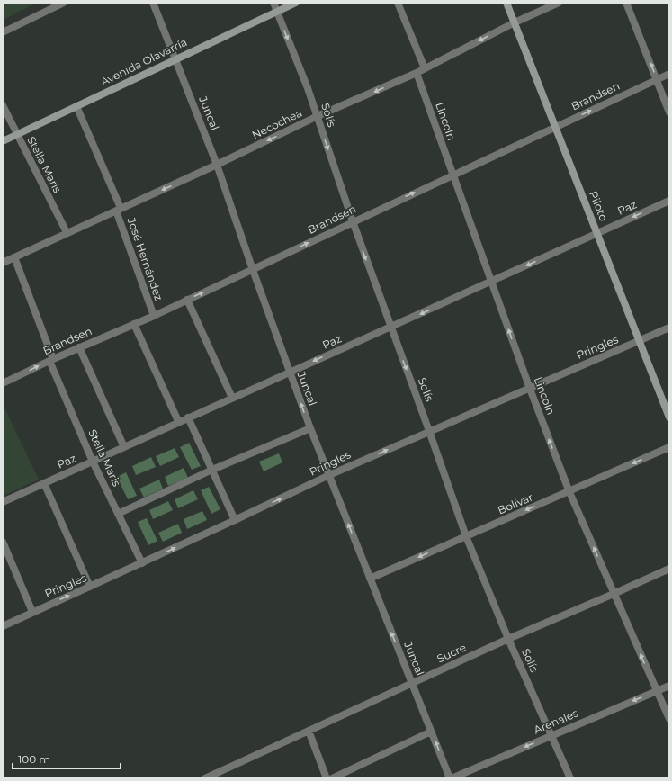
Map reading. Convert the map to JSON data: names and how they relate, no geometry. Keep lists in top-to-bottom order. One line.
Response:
{"streets":{"main road":["Avenida Olavarría","Piloto"],"street":["Brandsen","Juncal","Solís","Lincoln","Necochea","Stella Maris","Paz","José Hernández","Pringles","Bolívar","Sucre","Arenales"]},"crossings":[["Avenida Olavarría","Juncal"],["Avenida Olavarría","Solís"],["Avenida Olavarría","Stella Maris"],["Avenida Olavarría","José Hernández"],["Brandsen","Juncal"],["Brandsen","Solís"],["Brandsen","Lincoln"],["Brandsen","Stella Maris"],["Brandsen","Piloto"],["Brandsen","José Hernández"],["Juncal","Necochea"],["Juncal","Paz"],["Juncal","Pringles"],["Juncal","Bolívar"],["Juncal","Sucre"],["Juncal","Arenales"],["Solís","Necochea"],["Solís","Paz"],["Solís","Pringles"],["Solís","Bolívar"],["Solís","Sucre"],["Solís","Arenales"],["Lincoln","Necochea"],["Lincoln","Paz"],["Lincoln","Pringles"],["Lincoln","Bolívar"],["Lincoln","Sucre"],["Lincoln","Arenales"],["Necochea","Stella Maris"],["Necochea","Piloto"],["Necochea","José Hernández"],["Stella Maris","Paz"],["Stella Maris","Pringles"],["Piloto","Paz"],["Piloto","Pringles"]],"one_way":["Brandsen","Juncal","Solís","Lincoln","Necochea","Paz","Bolívar","Arenales"],"scale_bar":"100 m"}
